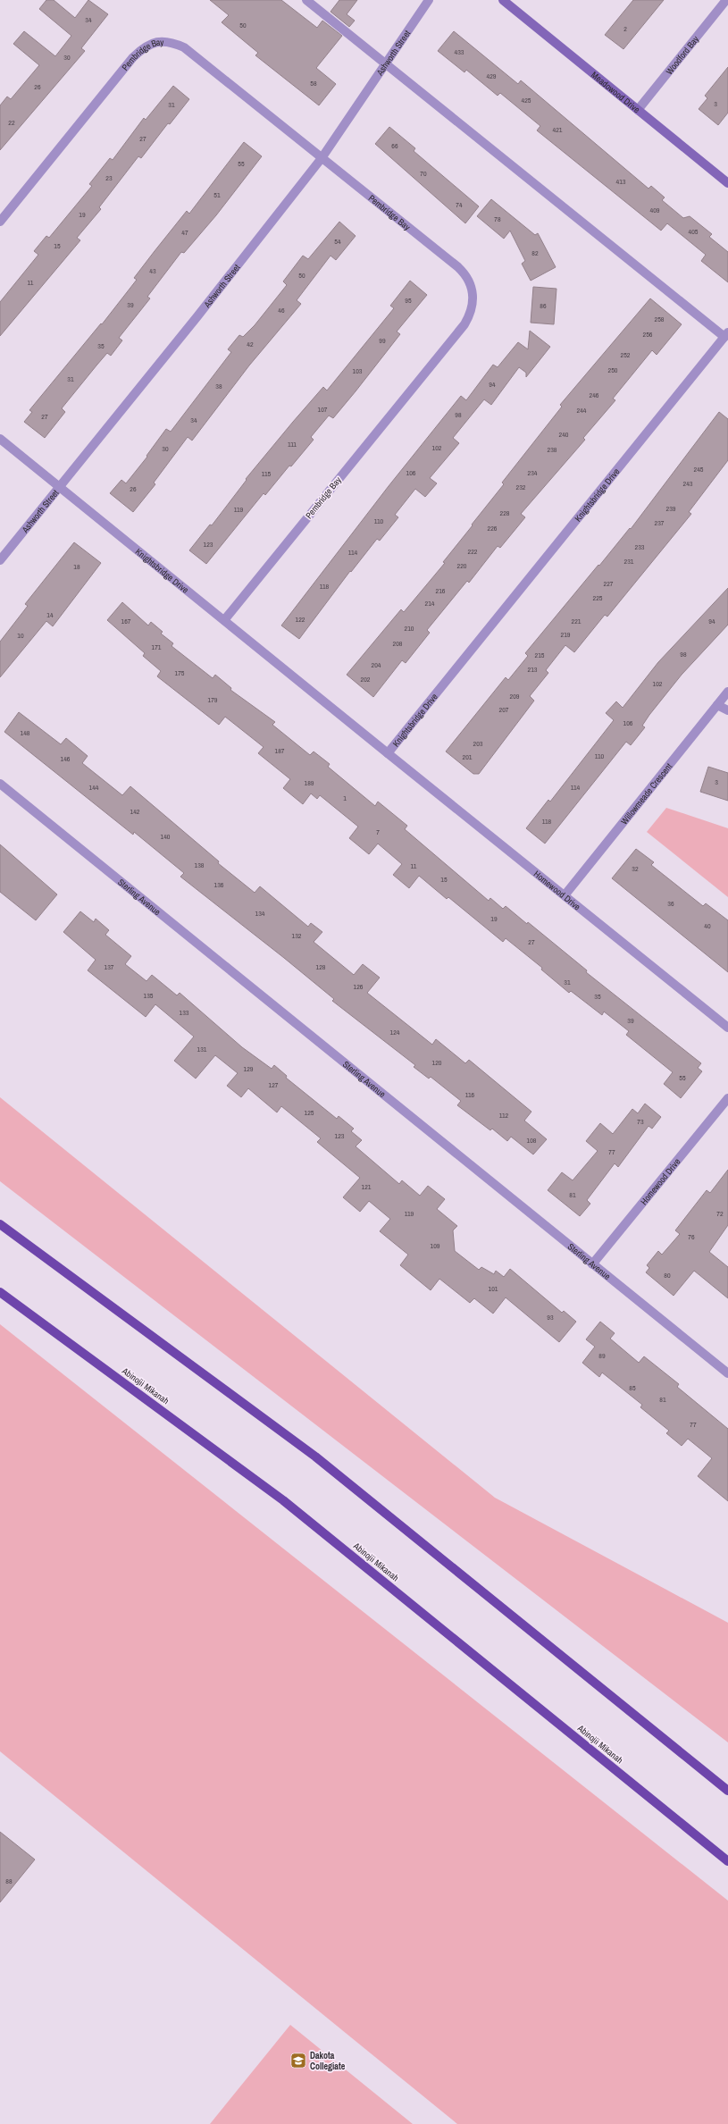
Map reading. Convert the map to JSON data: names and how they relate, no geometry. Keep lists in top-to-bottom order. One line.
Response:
{"streets":{"main road":["Abinojii Mikanah"],"street":["Ashworth Street","Woodford Bay","Pembridge Bay","Meadowood Drive","Knightsbridge Drive","Willowmeade Crescent","Homewood Drive","Sterling Avenue"]},"crossings":[["Ashworth Street","Pembridge Bay"],["Ashworth Street","Knightsbridge Drive"],["Woodford Bay","Meadowood Drive"],["Pembridge Bay","Knightsbridge Drive"],["Knightsbridge Drive","Homewood Drive"],["Willowmeade Crescent","Homewood Drive"],["Homewood Drive","Sterling Avenue"]],"places":{"school or university":["Dakota Collegiate"]},"house_numbers":["34","50","2","433","30","429","58","26","425","3","31","22","421","27","66","55","70","23","413","51","74","409","19","78","405","47","54","15","82","43","50","11","95","39","86","46","258","256","99","42","35","252","250","103","31","94","38","246","107","244","98","27","34","240","111","102","30","238","245","106","234","115","243","232","26","239","119","228","110","237","226","123","233","222","114","231","220","18","227","118","216","225","214","14","122","167","221","94","210","219","10","208","171","98","215","204","213","175","202","102","209","179","207","106","148","203","187","110","201","146","3","189","144","114","1","142","118","7","140","138","11","32","15","136","36","134","19","40","132","27","137","128","31","126","135","35","133","39","124","131","120","129","55","127","116","125","112","73","123","108","77","121","81","119","72","76","109","80","101","93","89","85","81","77","88"]}
